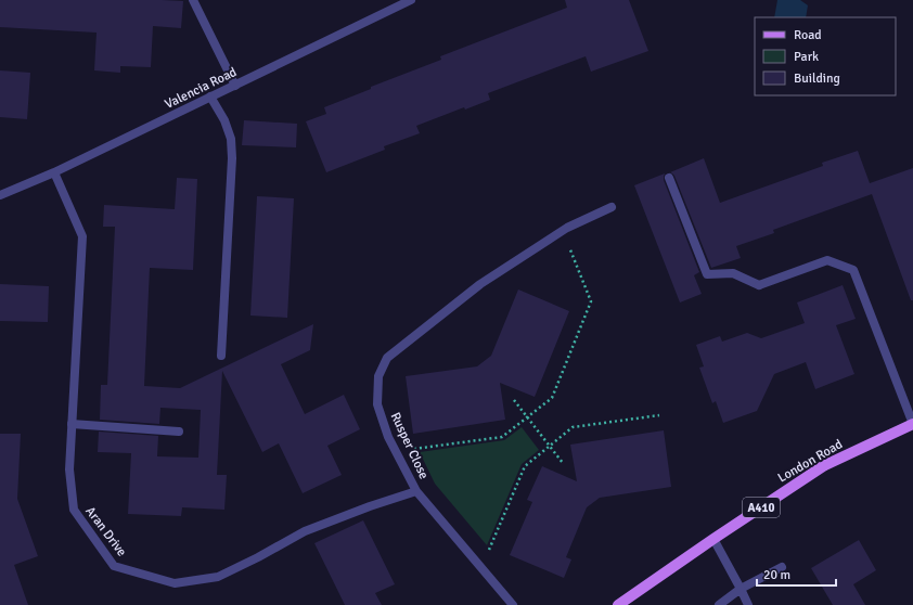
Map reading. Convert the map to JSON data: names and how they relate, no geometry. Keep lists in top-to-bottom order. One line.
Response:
{"streets":{"main road":["London Road","A410"],"street":["Valencia Road","Rusper Close","Aran Drive"]},"crossings":[["Valencia Road","Aran Drive"],["Rusper Close","Aran Drive"]],"legend":["Road","Park","Building"],"scale_bar":"20 m"}
